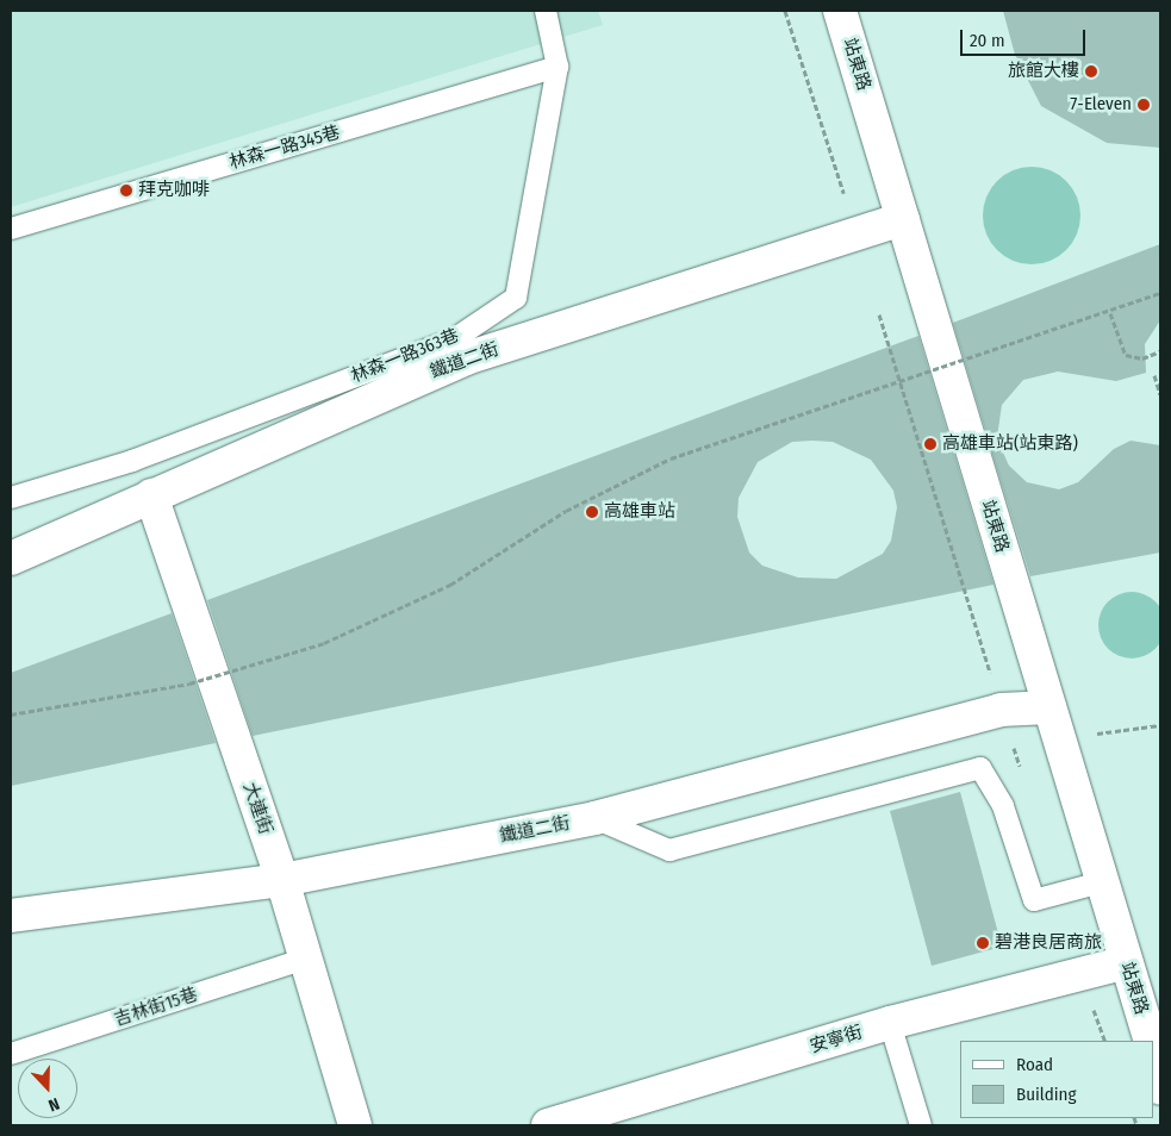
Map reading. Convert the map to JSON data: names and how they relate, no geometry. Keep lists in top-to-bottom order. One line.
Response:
{"streets":{"street":["站東路","鐵道二街","大連街","安寧街"],"lane":["林森一路345巷","林森一路363巷","吉林街15巷"]},"crossings":[["站東路","鐵道二街"],["站東路","安寧街"],["林森一路345巷","林森一路363巷"],["鐵道二街","大連街"],["大連街","吉林街15巷"]],"places":["旅館大樓","7-Eleven","拜克咖啡","高雄車站(站東路)","高雄車站","碧港良居商旅"],"legend":["Road","Building"],"scale_bar":"20 m","north":"bottom"}
